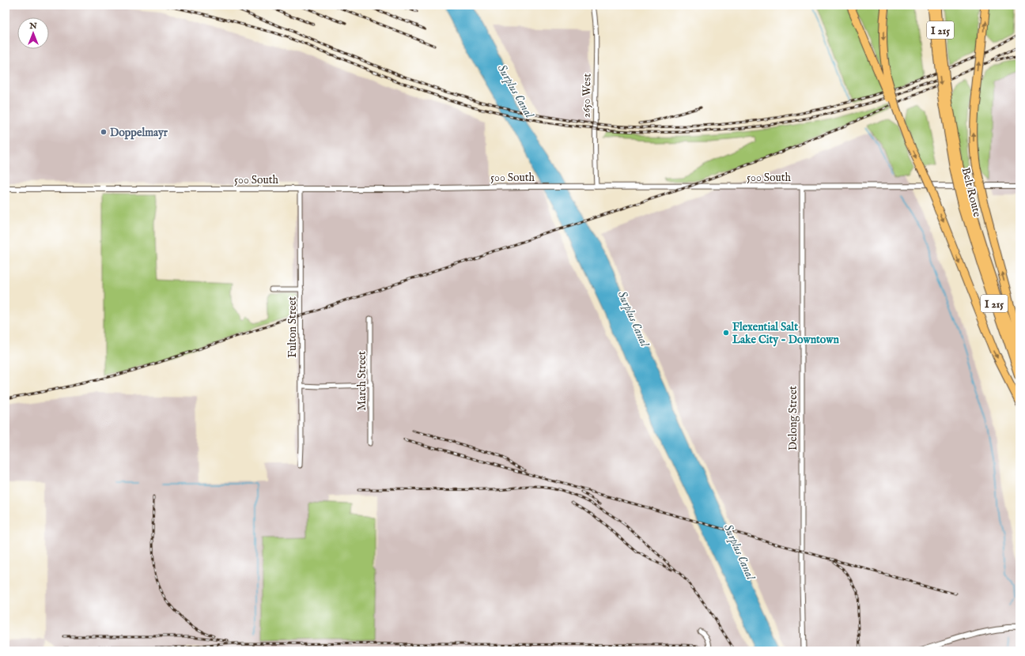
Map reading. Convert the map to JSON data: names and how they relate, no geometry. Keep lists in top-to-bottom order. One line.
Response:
{"streets":{"highway":["I 215","Belt Route"],"street":["2650 West","500 South","Fulton Street","March Street","Delong Street"]},"crossings":[["2650 West","500 South"],["500 South","Fulton Street"],["500 South","Delong Street"]],"water":["Surplus Canal"],"places":["Doppelmayr","Flexential Salt Lake City - Downtown"],"north":"top"}
